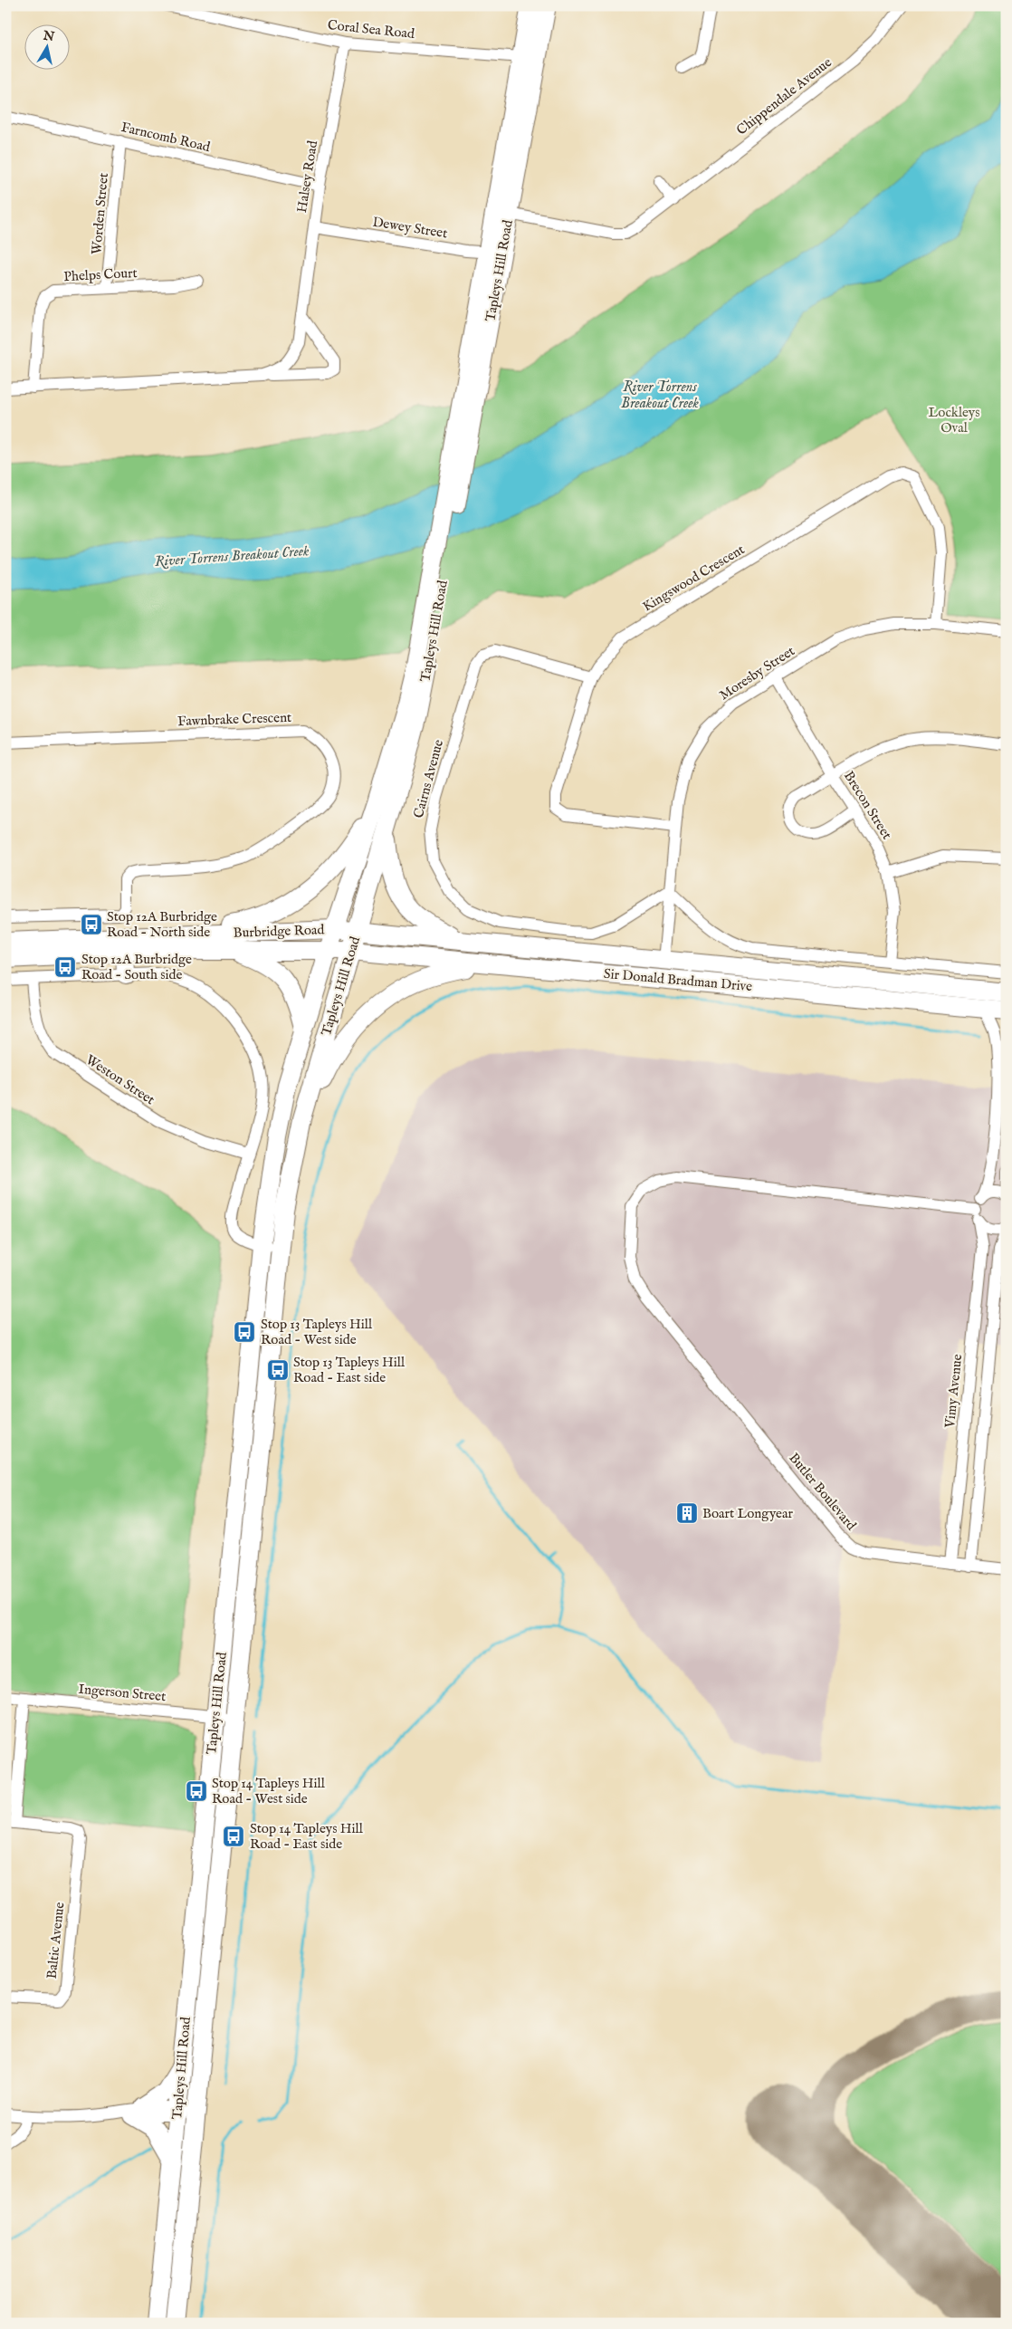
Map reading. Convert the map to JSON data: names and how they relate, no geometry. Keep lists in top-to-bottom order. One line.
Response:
{"streets":{"main road":["Tapleys Hill Road","Burbridge Road","Sir Donald Bradman Drive"],"street":["Coral Sea Road","Chippendale Avenue","Farncomb Road","Halsey Road","Worden Street","Dewey Street","Phelps Court","Kingswood Crescent","Moresby Street","Fawnbrake Crescent","Cairns Avenue","Brecon Street","Weston Street","Vimy Avenue","Butler Boulevard","Ingerson Street","Baltic Avenue"]},"crossings":[["Coral Sea Road","Halsey Road"],["Coral Sea Road","Tapleys Hill Road"],["Chippendale Avenue","Tapleys Hill Road"],["Farncomb Road","Halsey Road"],["Farncomb Road","Worden Street"],["Halsey Road","Dewey Street"],["Halsey Road","Phelps Court"],["Worden Street","Phelps Court"],["Dewey Street","Tapleys Hill Road"],["Tapleys Hill Road","Burbridge Road"],["Tapleys Hill Road","Sir Donald Bradman Drive"],["Tapleys Hill Road","Ingerson Street"],["Kingswood Crescent","Moresby Street"],["Kingswood Crescent","Cairns Avenue"],["Moresby Street","Cairns Avenue"],["Moresby Street","Brecon Street"],["Moresby Street","Sir Donald Bradman Drive"],["Burbridge Road","Sir Donald Bradman Drive"],["Vimy Avenue","Butler Boulevard"]],"water":["River Torrens Breakout Creek"],"parks":["Lockleys Oval"],"places":{"bus stop":["Stop 12A Burbridge Road - North side","Stop 12A Burbridge Road - South side","Stop 13 Tapleys Hill Road - West side","Stop 13 Tapleys Hill Road - East side","Stop 14 Tapleys Hill Road - West side","Stop 14 Tapleys Hill Road - East side"],"building":["Boart Longyear"]},"north":"top"}
